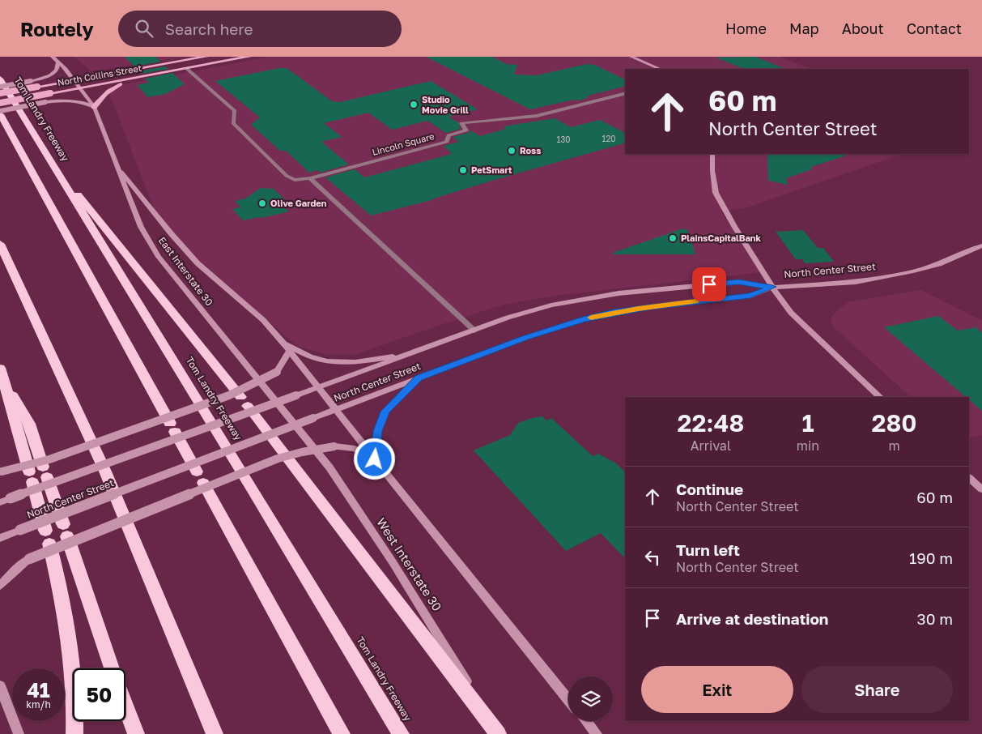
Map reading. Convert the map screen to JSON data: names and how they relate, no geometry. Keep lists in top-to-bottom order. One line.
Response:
{"streets":{"highway":["Tom Landry Freeway"],"main road":["North Collins Street","North Center Street","East Interstate 30","West Interstate 30"],"street":["Lincoln Square"]},"crossings":[["North Collins Street","Lincoln Square"],["North Collins Street","East Interstate 30"],["East Interstate 30","West Interstate 30"]],"places":["Studio Movie Grill","Ross","PetSmart","Olive Garden","PlainsCapitalBank"],"house_numbers":["120","130"],"page":{"header":"Routely","search":"Search here","nav":["Home","Map","About","Contact"],"turn":["60 m","North Center Street"],"eta":["22:48","Arrival","1","min","280","m"],"list":[{"name":"Continue","note":"North Center Street","value":"60 m"},{"name":"Turn left","note":"North Center Street","value":"190 m"},{"name":"Arrive at destination","value":"30 m"}],"buttons":["Exit","Share"],"speed":"41 km/h","limit":"50"}}
